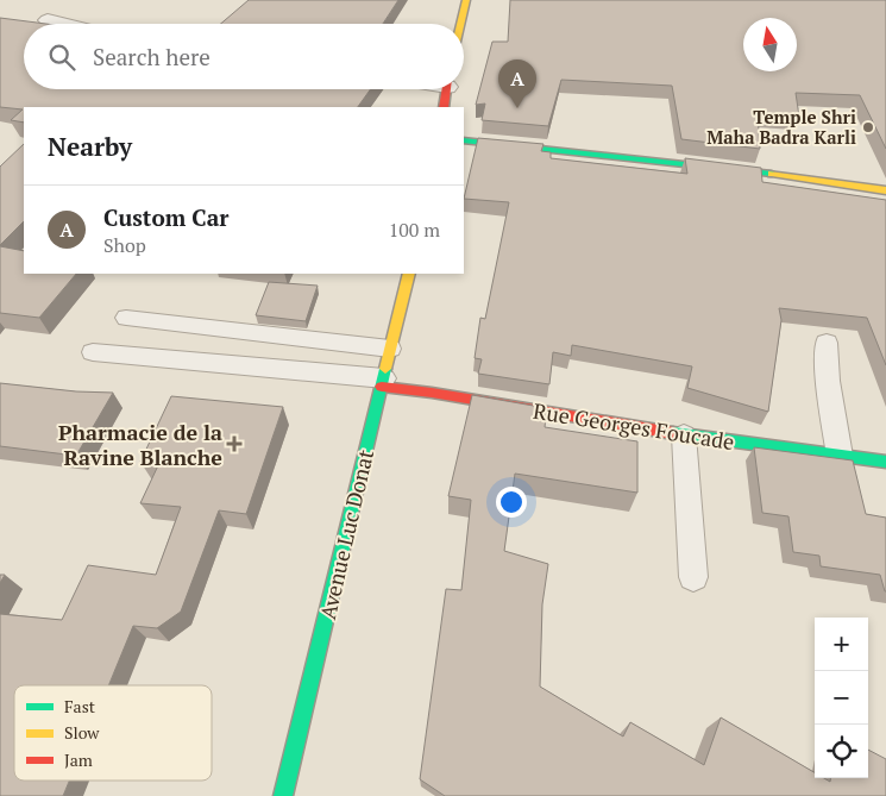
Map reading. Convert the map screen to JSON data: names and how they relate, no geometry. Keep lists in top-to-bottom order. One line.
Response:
{"streets":{"street":["Rue Georges Foucade","Avenue Luc Donat"]},"crossings":[["Rue Georges Foucade","Avenue Luc Donat"]],"places":{"other":["Temple Shri Maha Badra Karli"],"health":["Pharmacie de la Ravine Blanche"]},"legend":["Fast","Slow","Jam"],"north":"top","page":{"search":"Search here","pins":"A","heading":"Nearby","list":[{"mark":"A","name":"Custom Car","note":"Shop","value":"100 m"}],"map_buttons":["+","−"]}}
